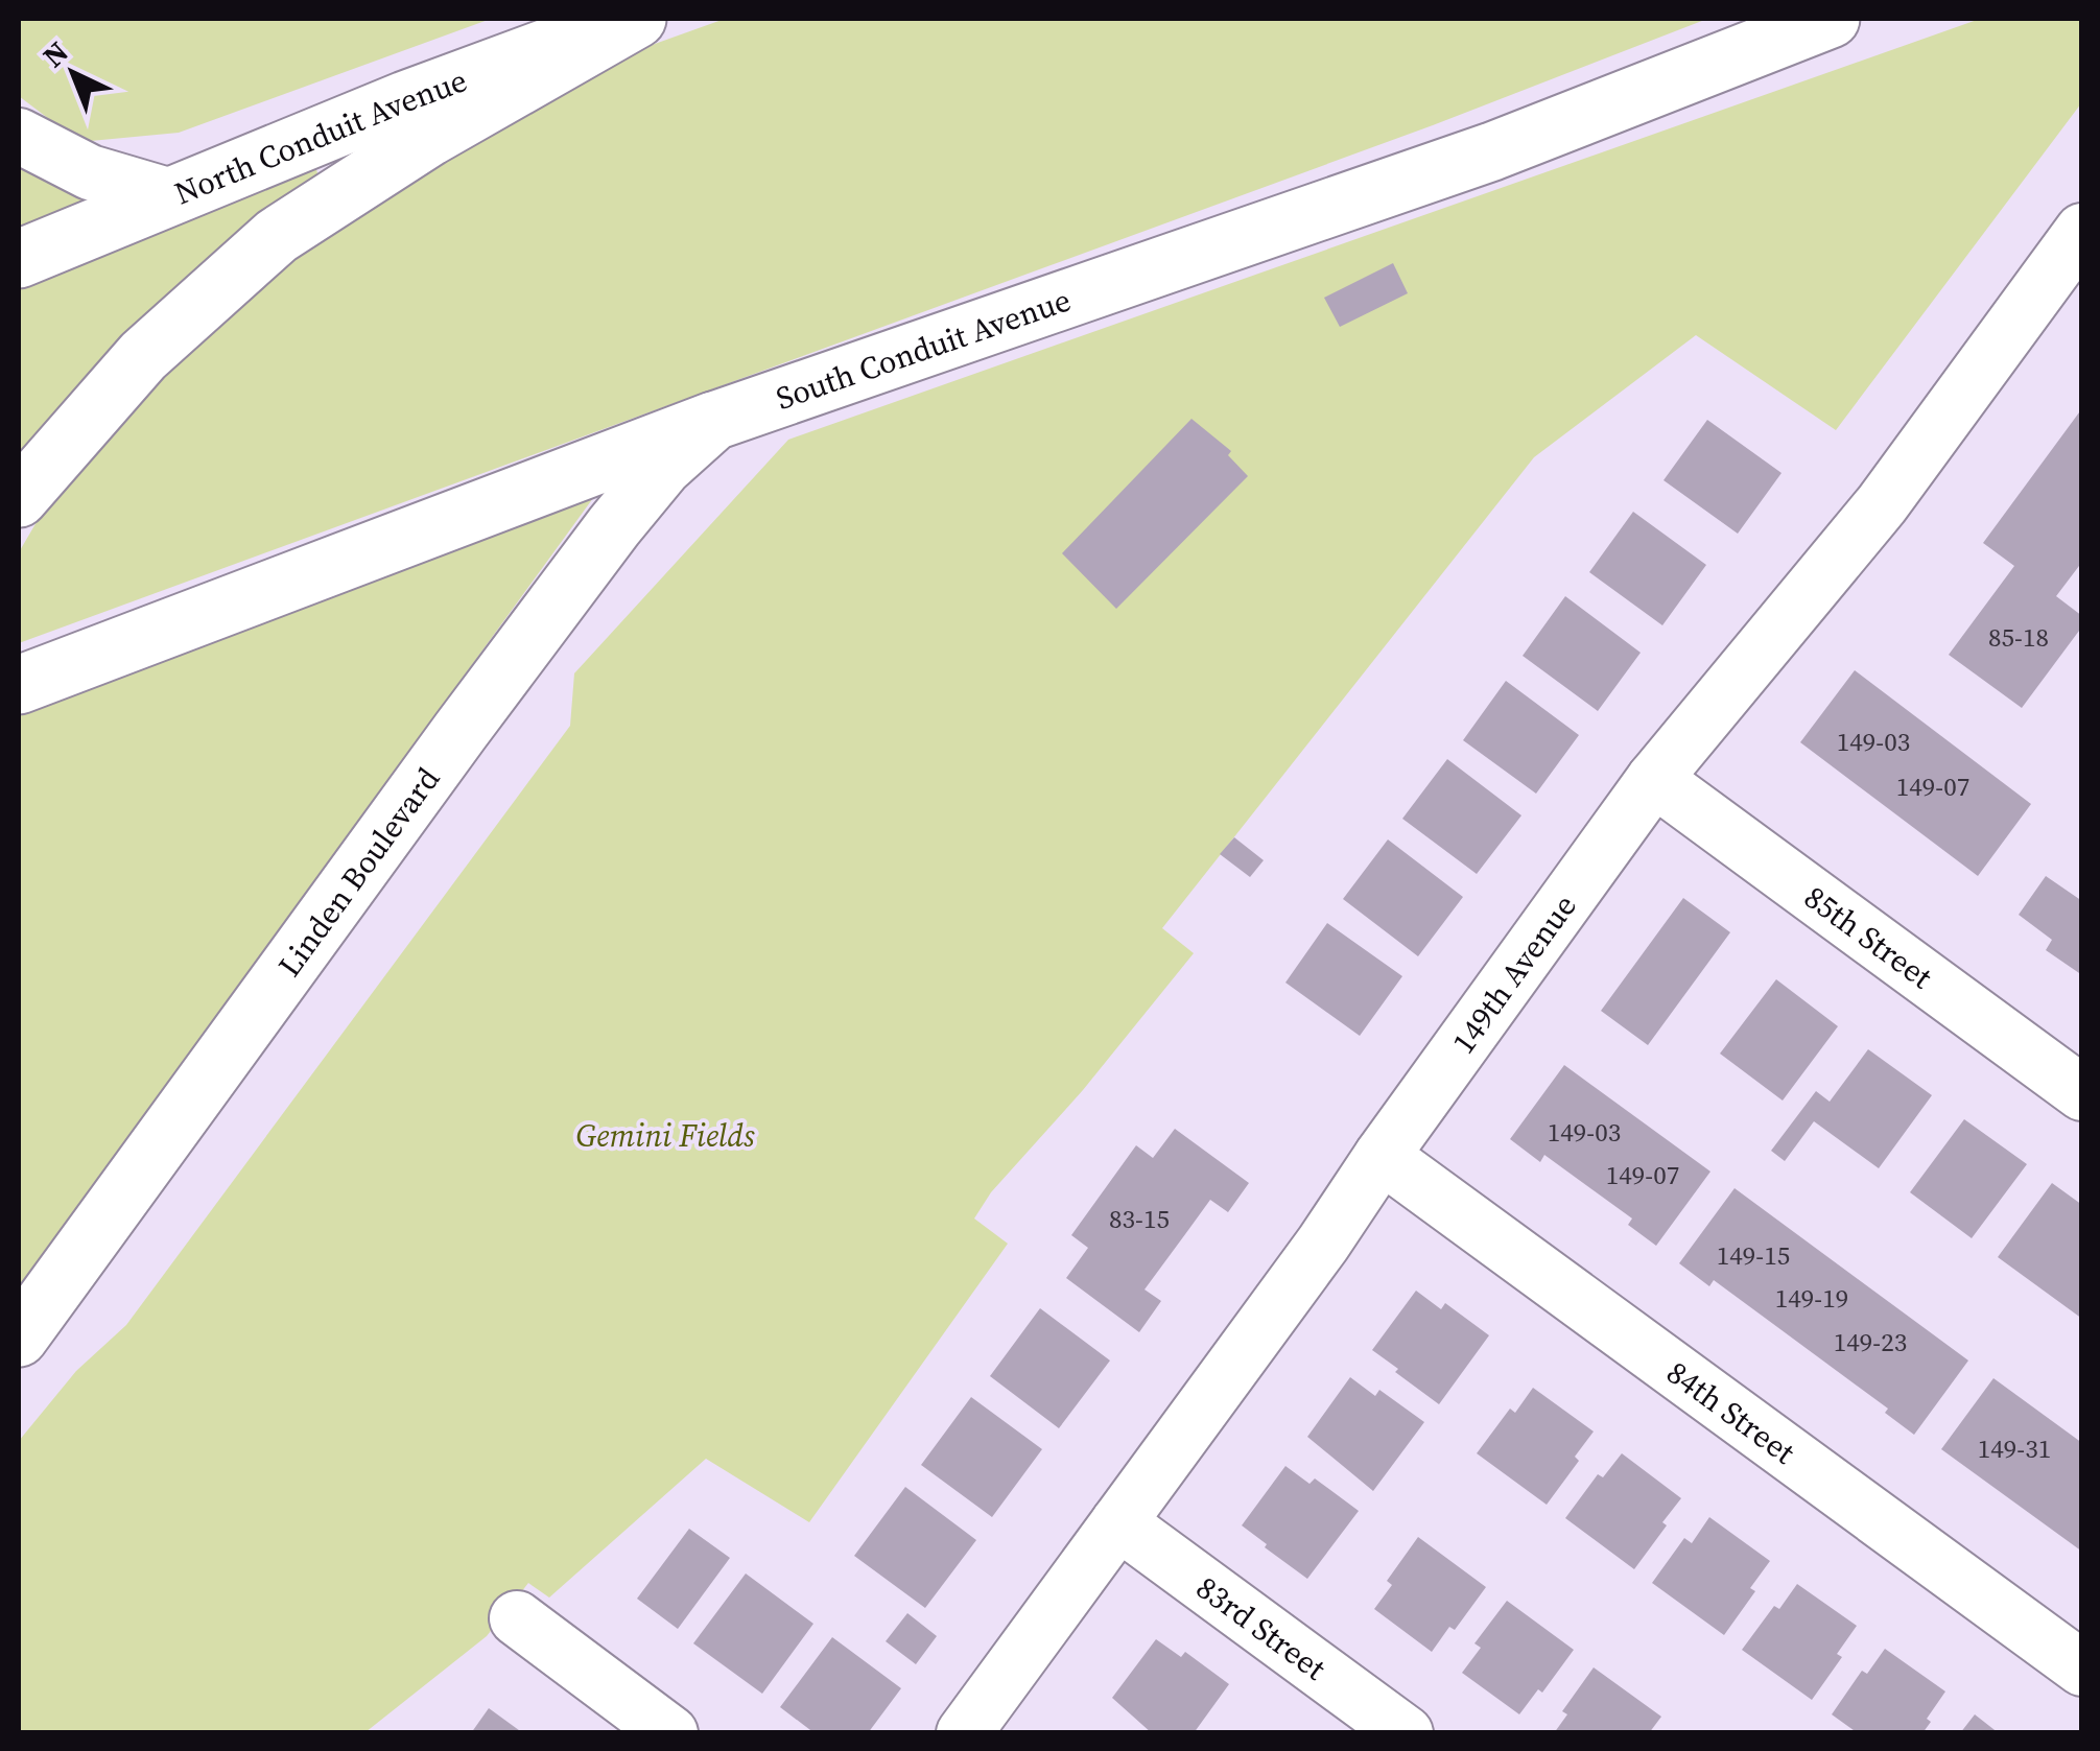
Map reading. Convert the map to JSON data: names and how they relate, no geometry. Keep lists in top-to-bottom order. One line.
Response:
{"streets":{"main road":["North Conduit Avenue","South Conduit Avenue","Linden Boulevard"],"street":["85th Street","149th Avenue","84th Street","83rd Street"]},"crossings":[["South Conduit Avenue","Linden Boulevard"],["85th Street","149th Avenue"],["149th Avenue","84th Street"],["149th Avenue","83rd Street"]],"parks":["Gemini Fields"],"house_numbers":["85-18","149-03","149-07","149-03","149-07","83-15","149-15","149-19","149-23","149-31"],"north":"top left"}
